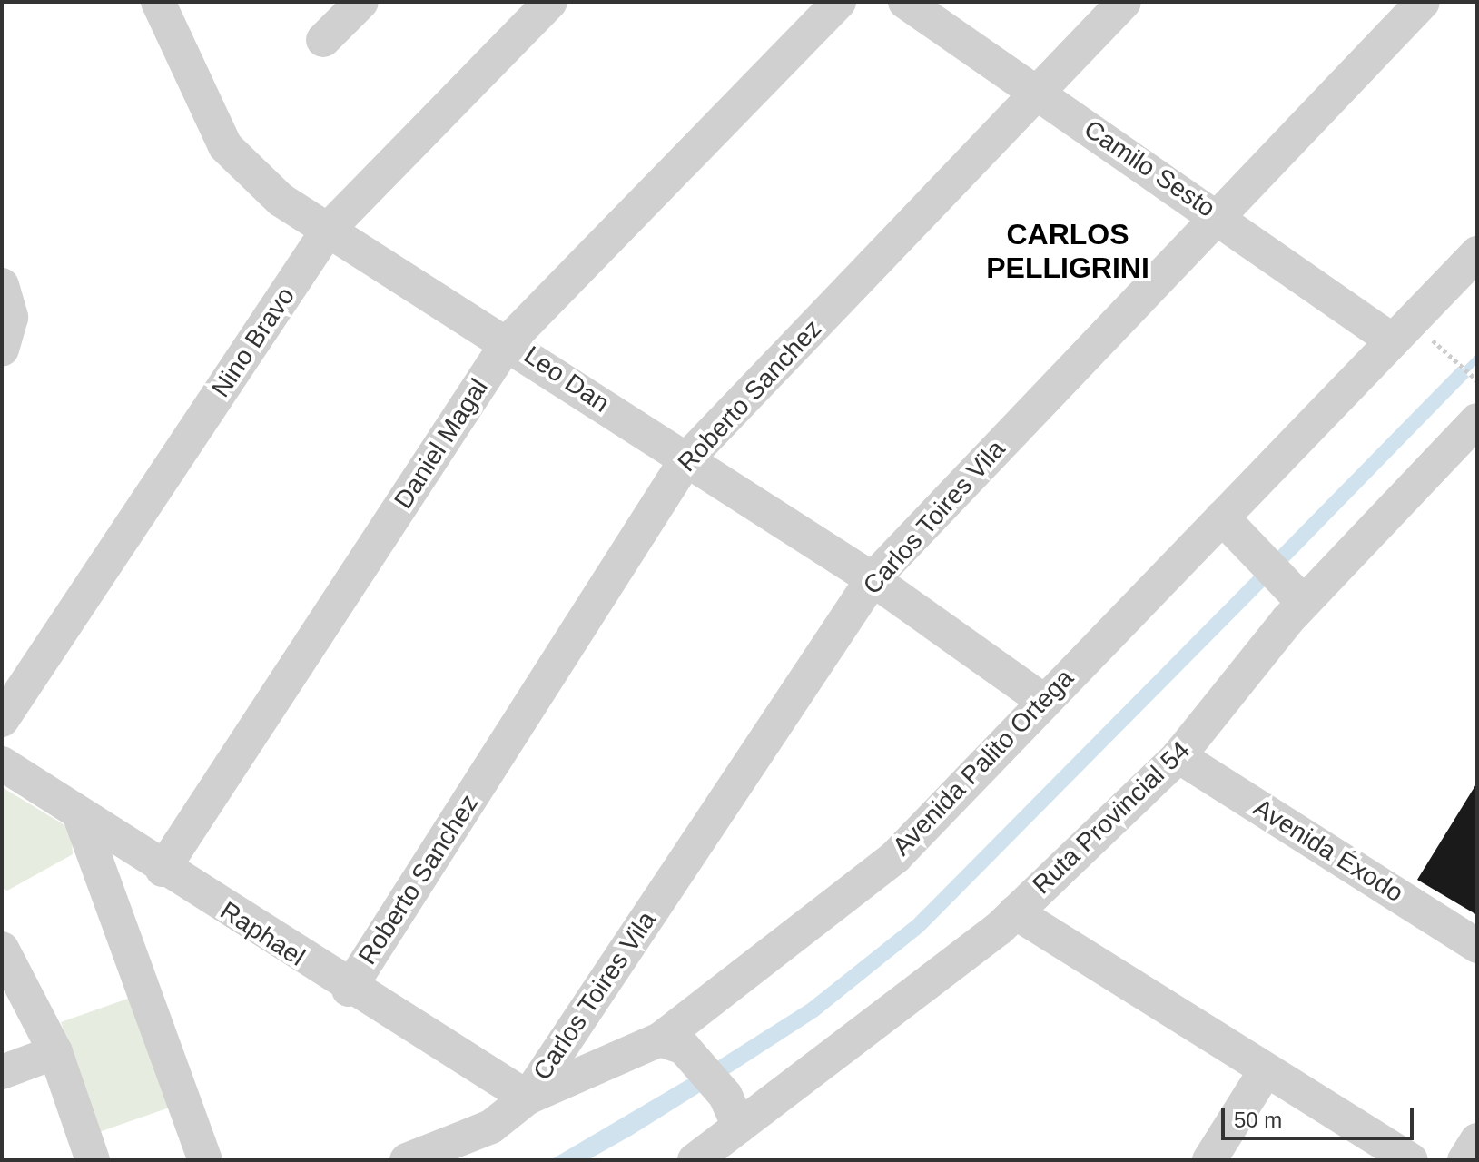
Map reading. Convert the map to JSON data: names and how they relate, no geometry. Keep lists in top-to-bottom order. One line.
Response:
{"streets":{"street":["Camilo Sesto","Nino Bravo","Leo Dan","Roberto Sanchez","Daniel Magal","Carlos Toires Vila","Avenida Palito Ortega","Ruta Provincial 54","Avenida Éxodo","Raphael"]},"crossings":[["Camilo Sesto","Roberto Sanchez"],["Camilo Sesto","Carlos Toires Vila"],["Camilo Sesto","Avenida Palito Ortega"],["Nino Bravo","Leo Dan"],["Leo Dan","Roberto Sanchez"],["Leo Dan","Daniel Magal"],["Leo Dan","Carlos Toires Vila"],["Leo Dan","Avenida Palito Ortega"],["Roberto Sanchez","Raphael"],["Daniel Magal","Raphael"],["Carlos Toires Vila","Avenida Palito Ortega"],["Carlos Toires Vila","Raphael"],["Avenida Palito Ortega","Raphael"],["Ruta Provincial 54","Avenida Éxodo"]],"districts":["CARLOS PELLIGRINI"],"scale_bar":"50 m"}
